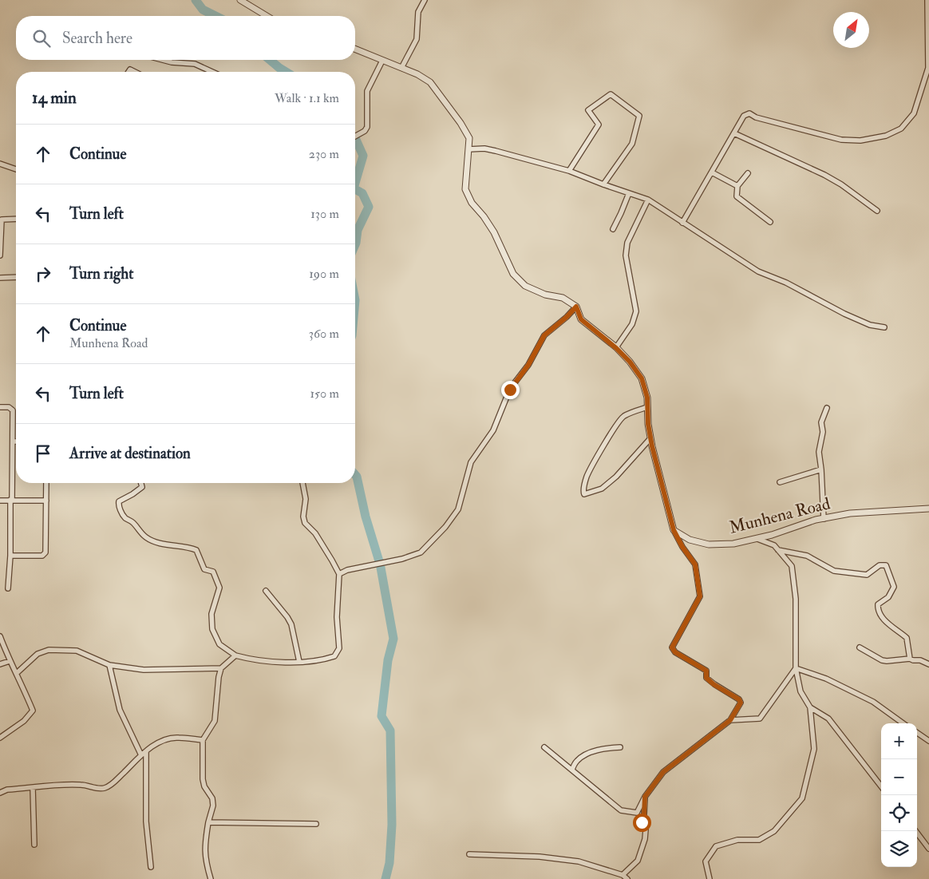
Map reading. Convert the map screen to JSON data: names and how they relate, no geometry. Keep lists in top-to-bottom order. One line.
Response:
{"streets":{"street":["Munhena Road"]},"north":"top right","page":{"search":"Search here","heading":["14 min","Walk · 1.1 km"],"list":[["Continue","230 m"],["Turn left","130 m"],["Turn right","190 m"],["Continue","Munhena Road","360 m"],["Turn left","150 m"],"Arrive at destination"],"map_buttons":["+","−"]}}
